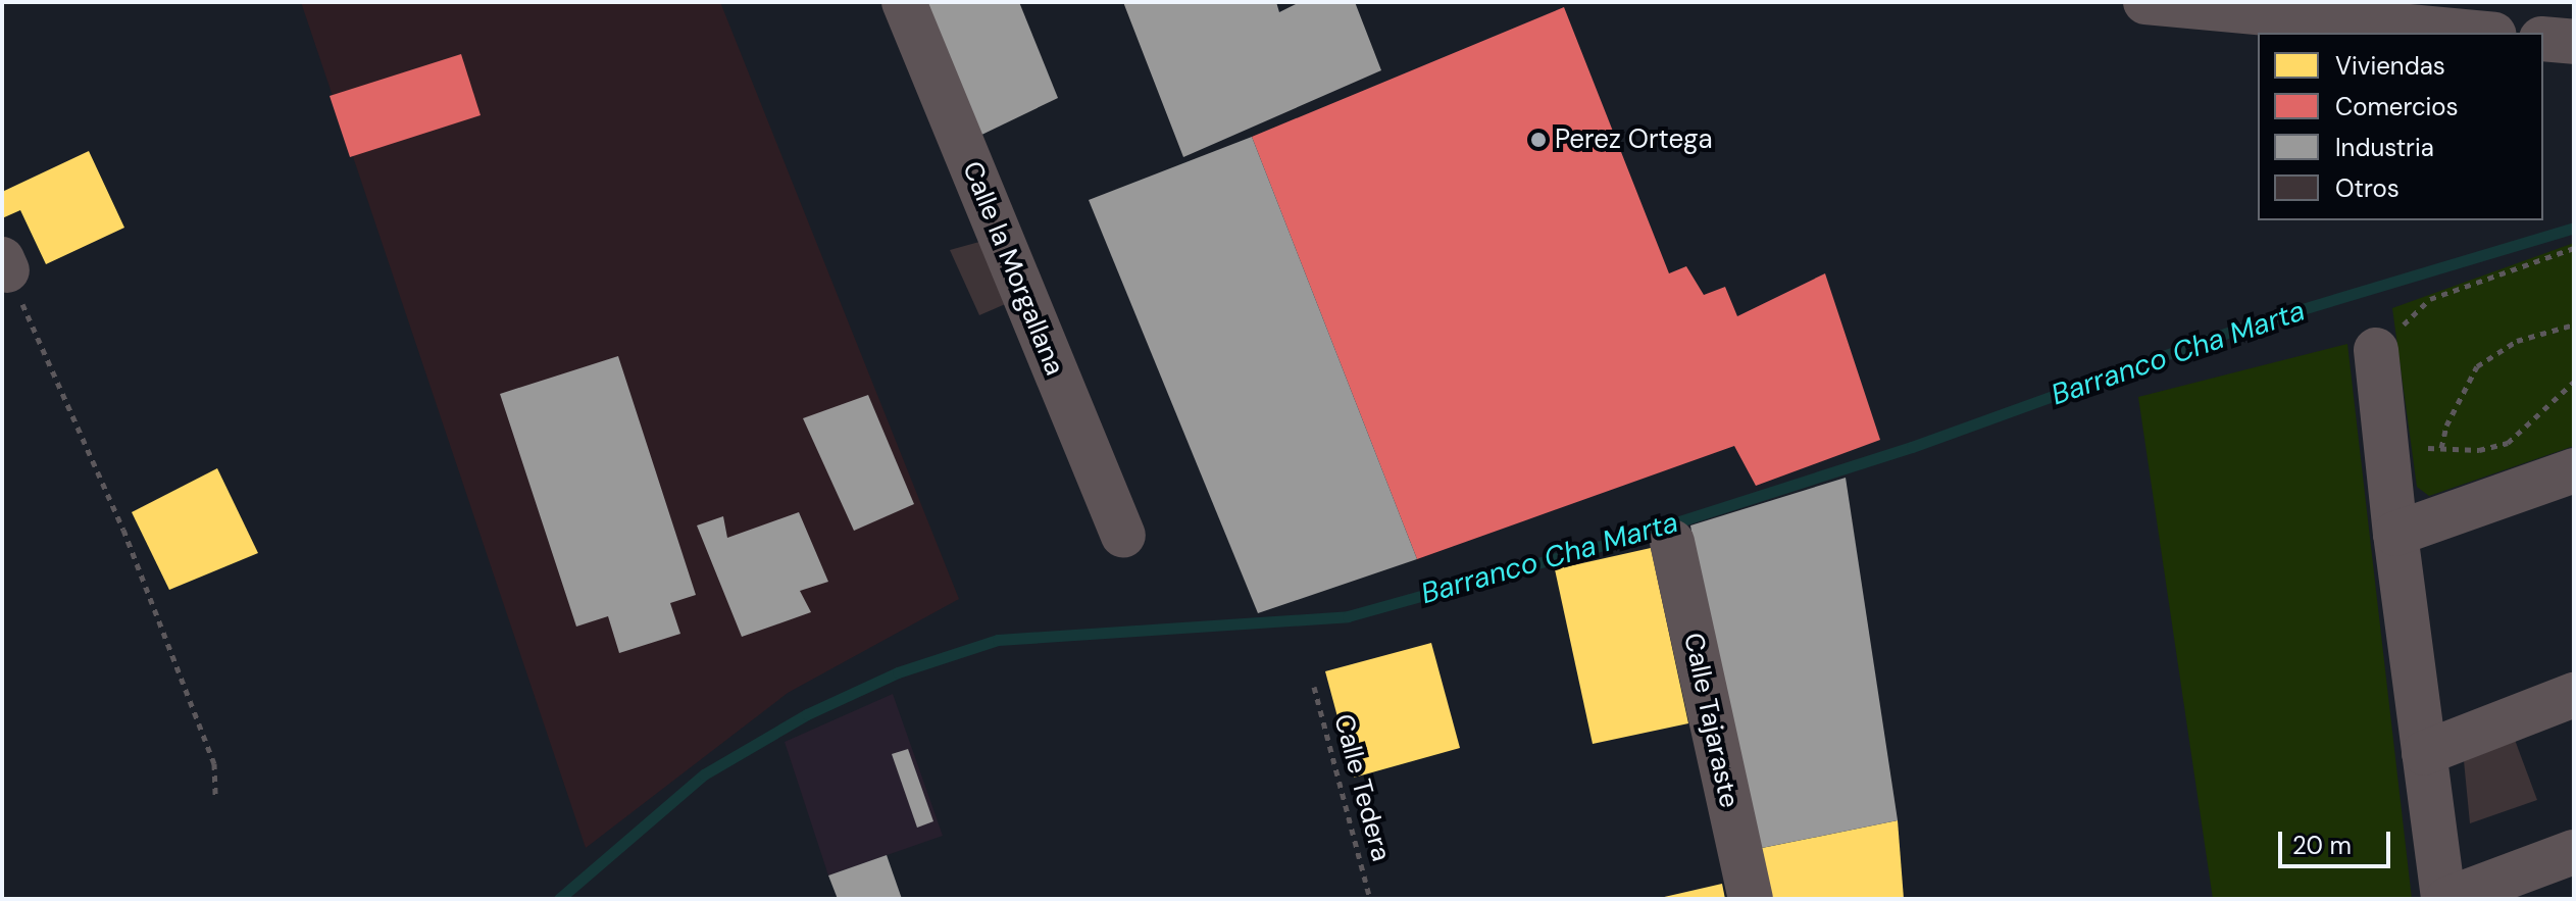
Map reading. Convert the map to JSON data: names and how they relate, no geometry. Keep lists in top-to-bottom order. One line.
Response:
{"streets":{"street":["Calle la Morgallana","Calle Tajaraste"],"path":["Calle Tedera"]},"water":["Barranco Cha Marta"],"places":["Perez Ortega"],"legend":["Viviendas","Comercios","Industria","Otros"],"scale_bar":"20 m"}
